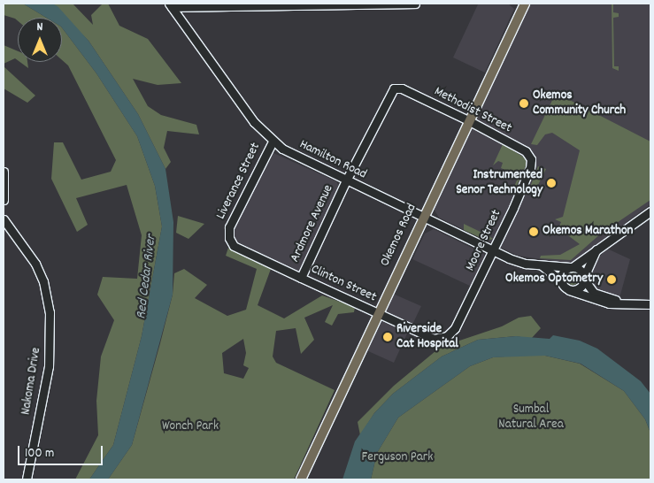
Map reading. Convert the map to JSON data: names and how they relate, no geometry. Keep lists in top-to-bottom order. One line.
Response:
{"streets":{"main road":["Okemos Road"],"street":["Methodist Street","Hamilton Road","Liverance Street","Ardmore Avenue","Moore Street","Clinton Street","Nakoma Drive"]},"crossings":[["Methodist Street","Ardmore Avenue"],["Methodist Street","Okemos Road"],["Methodist Street","Moore Street"],["Hamilton Road","Liverance Street"],["Hamilton Road","Ardmore Avenue"],["Hamilton Road","Okemos Road"],["Hamilton Road","Moore Street"],["Liverance Street","Clinton Street"],["Ardmore Avenue","Clinton Street"],["Okemos Road","Clinton Street"],["Moore Street","Clinton Street"]],"water":["Red Cedar River"],"parks":["Sumbal Natural Area","Wonch Park","Ferguson Park"],"places":["Okemos Community Church","Instrumented Senor Technology","Okemos Marathon","Okemos Optometry","Riverside Cat Hospital"],"scale_bar":"100 m","north":"top"}
